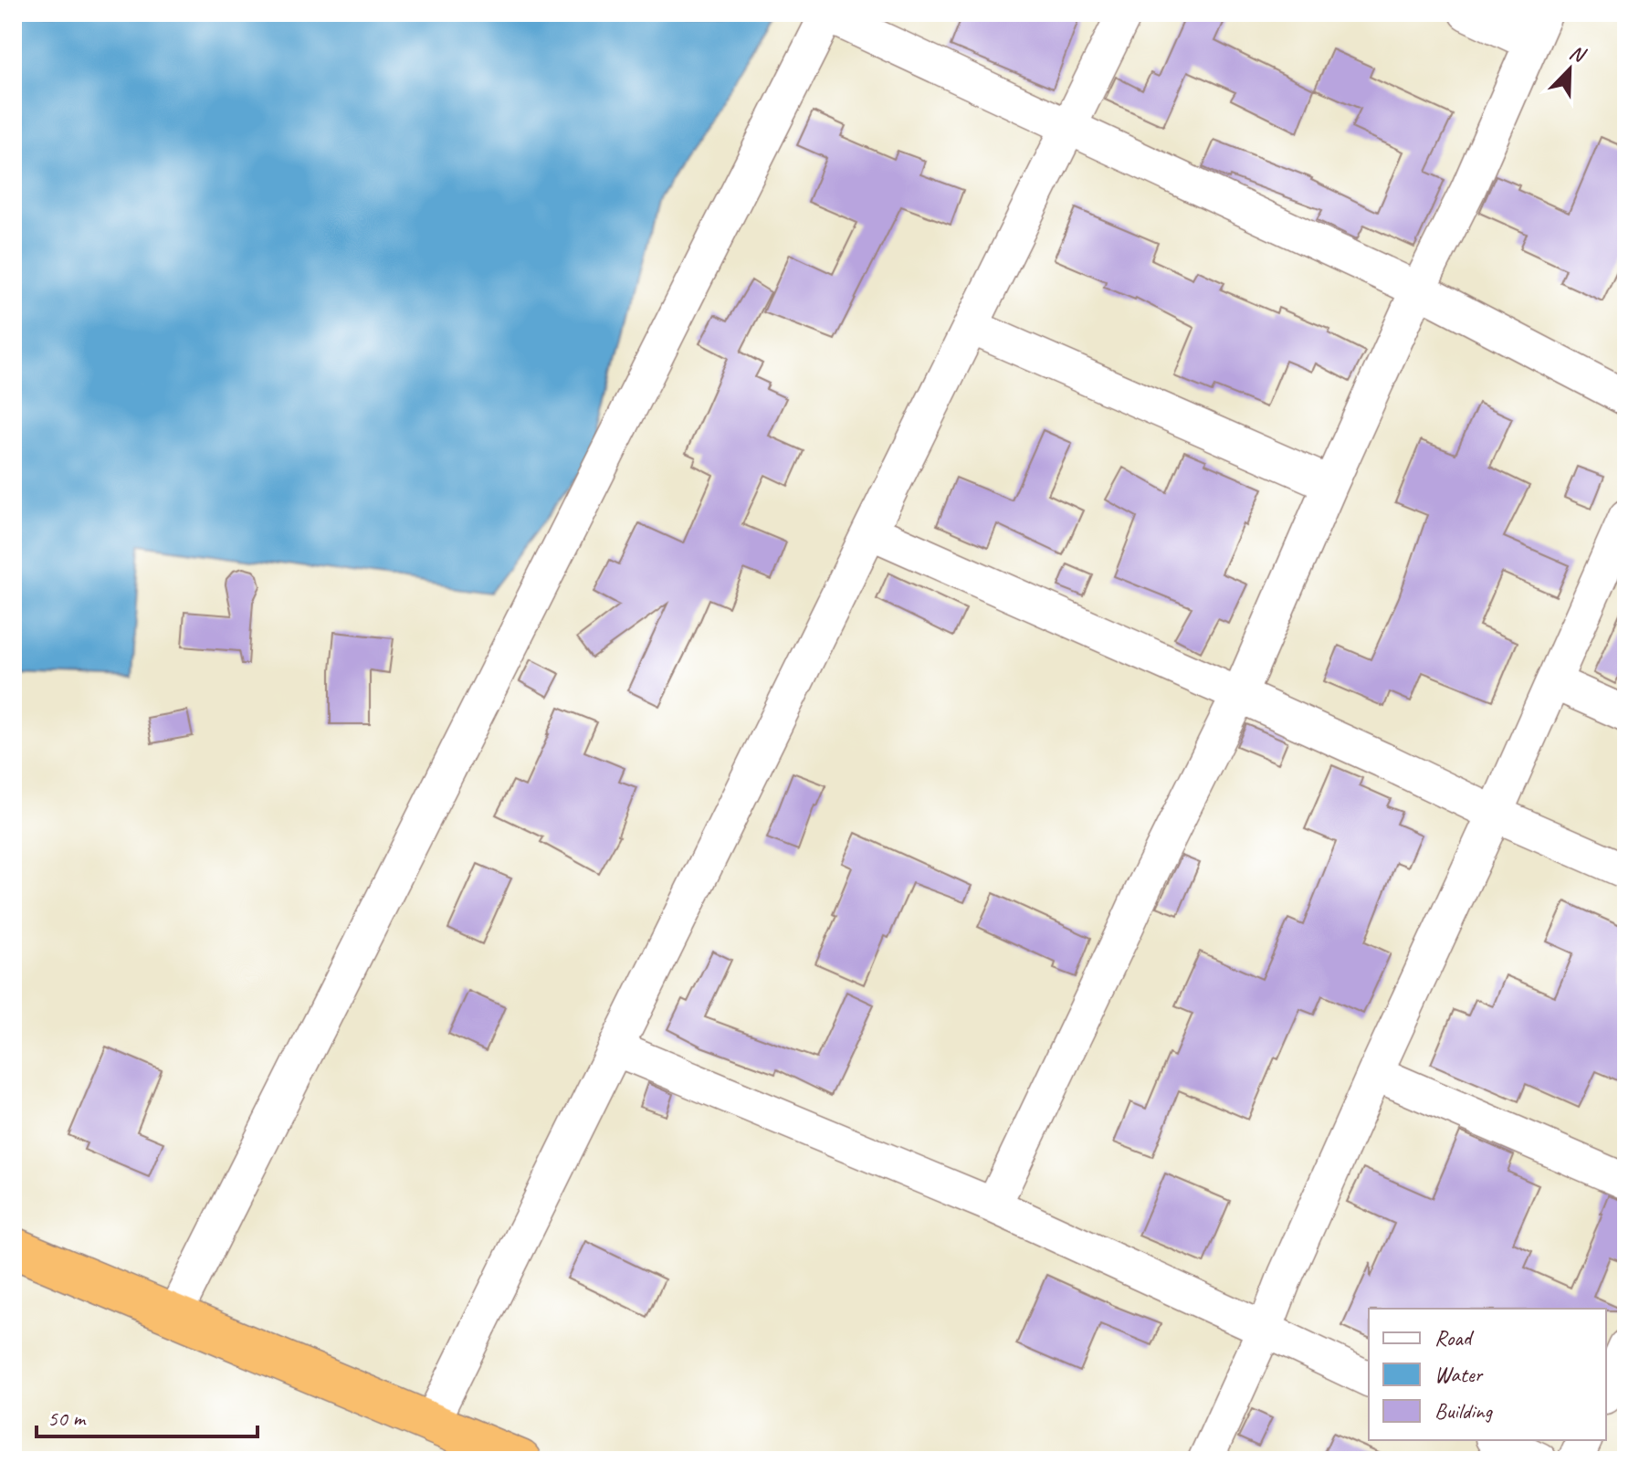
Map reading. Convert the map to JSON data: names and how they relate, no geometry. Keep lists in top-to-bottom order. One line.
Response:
{"legend":["Road","Water","Building"],"scale_bar":"50 m","north":"top right"}
